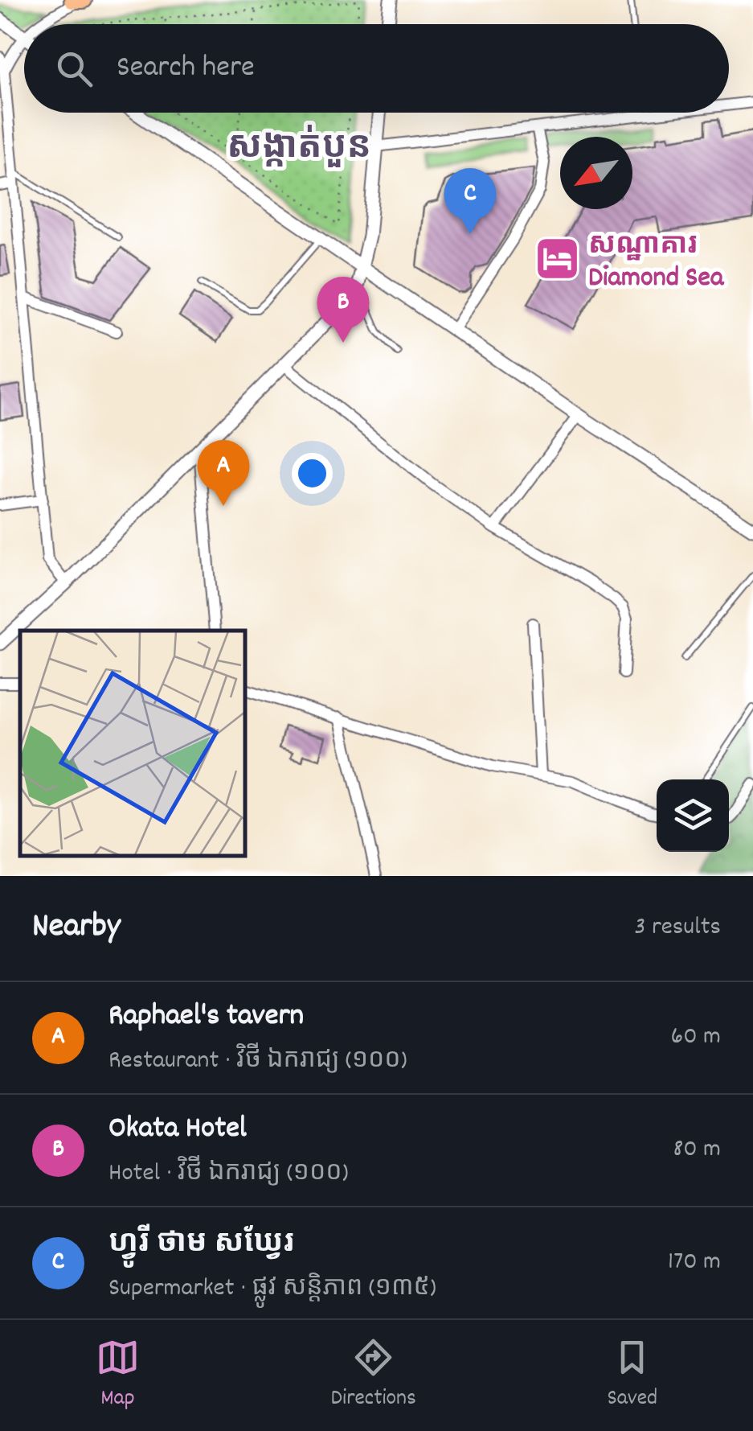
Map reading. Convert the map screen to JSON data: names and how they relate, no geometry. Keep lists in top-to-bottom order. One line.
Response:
{"districts":["សង្កាត់បួន"],"places":{"hotel":["សណ្ឋាគារ Diamond Sea"]},"north":"bottom left","page":{"search":"Search here","pins":["C","B","A"],"heading":["Nearby","3 results"],"list":[{"mark":"A","name":"Raphael's tavern","note":"Restaurant · វិថី ឯករាជ្យ (១០០)","value":"60 m"},{"mark":"B","name":"Okata Hotel","note":"Hotel · វិថី ឯករាជ្យ (១០០)","value":"80 m"},{"mark":"C","name":"ហ្វូរី ថាម សឃ្វែរ","note":"Supermarket · ផ្លូវ សន្តិភាព (១៣៥)","value":"170 m"}],"nav":["Map","Directions","Saved"]}}
